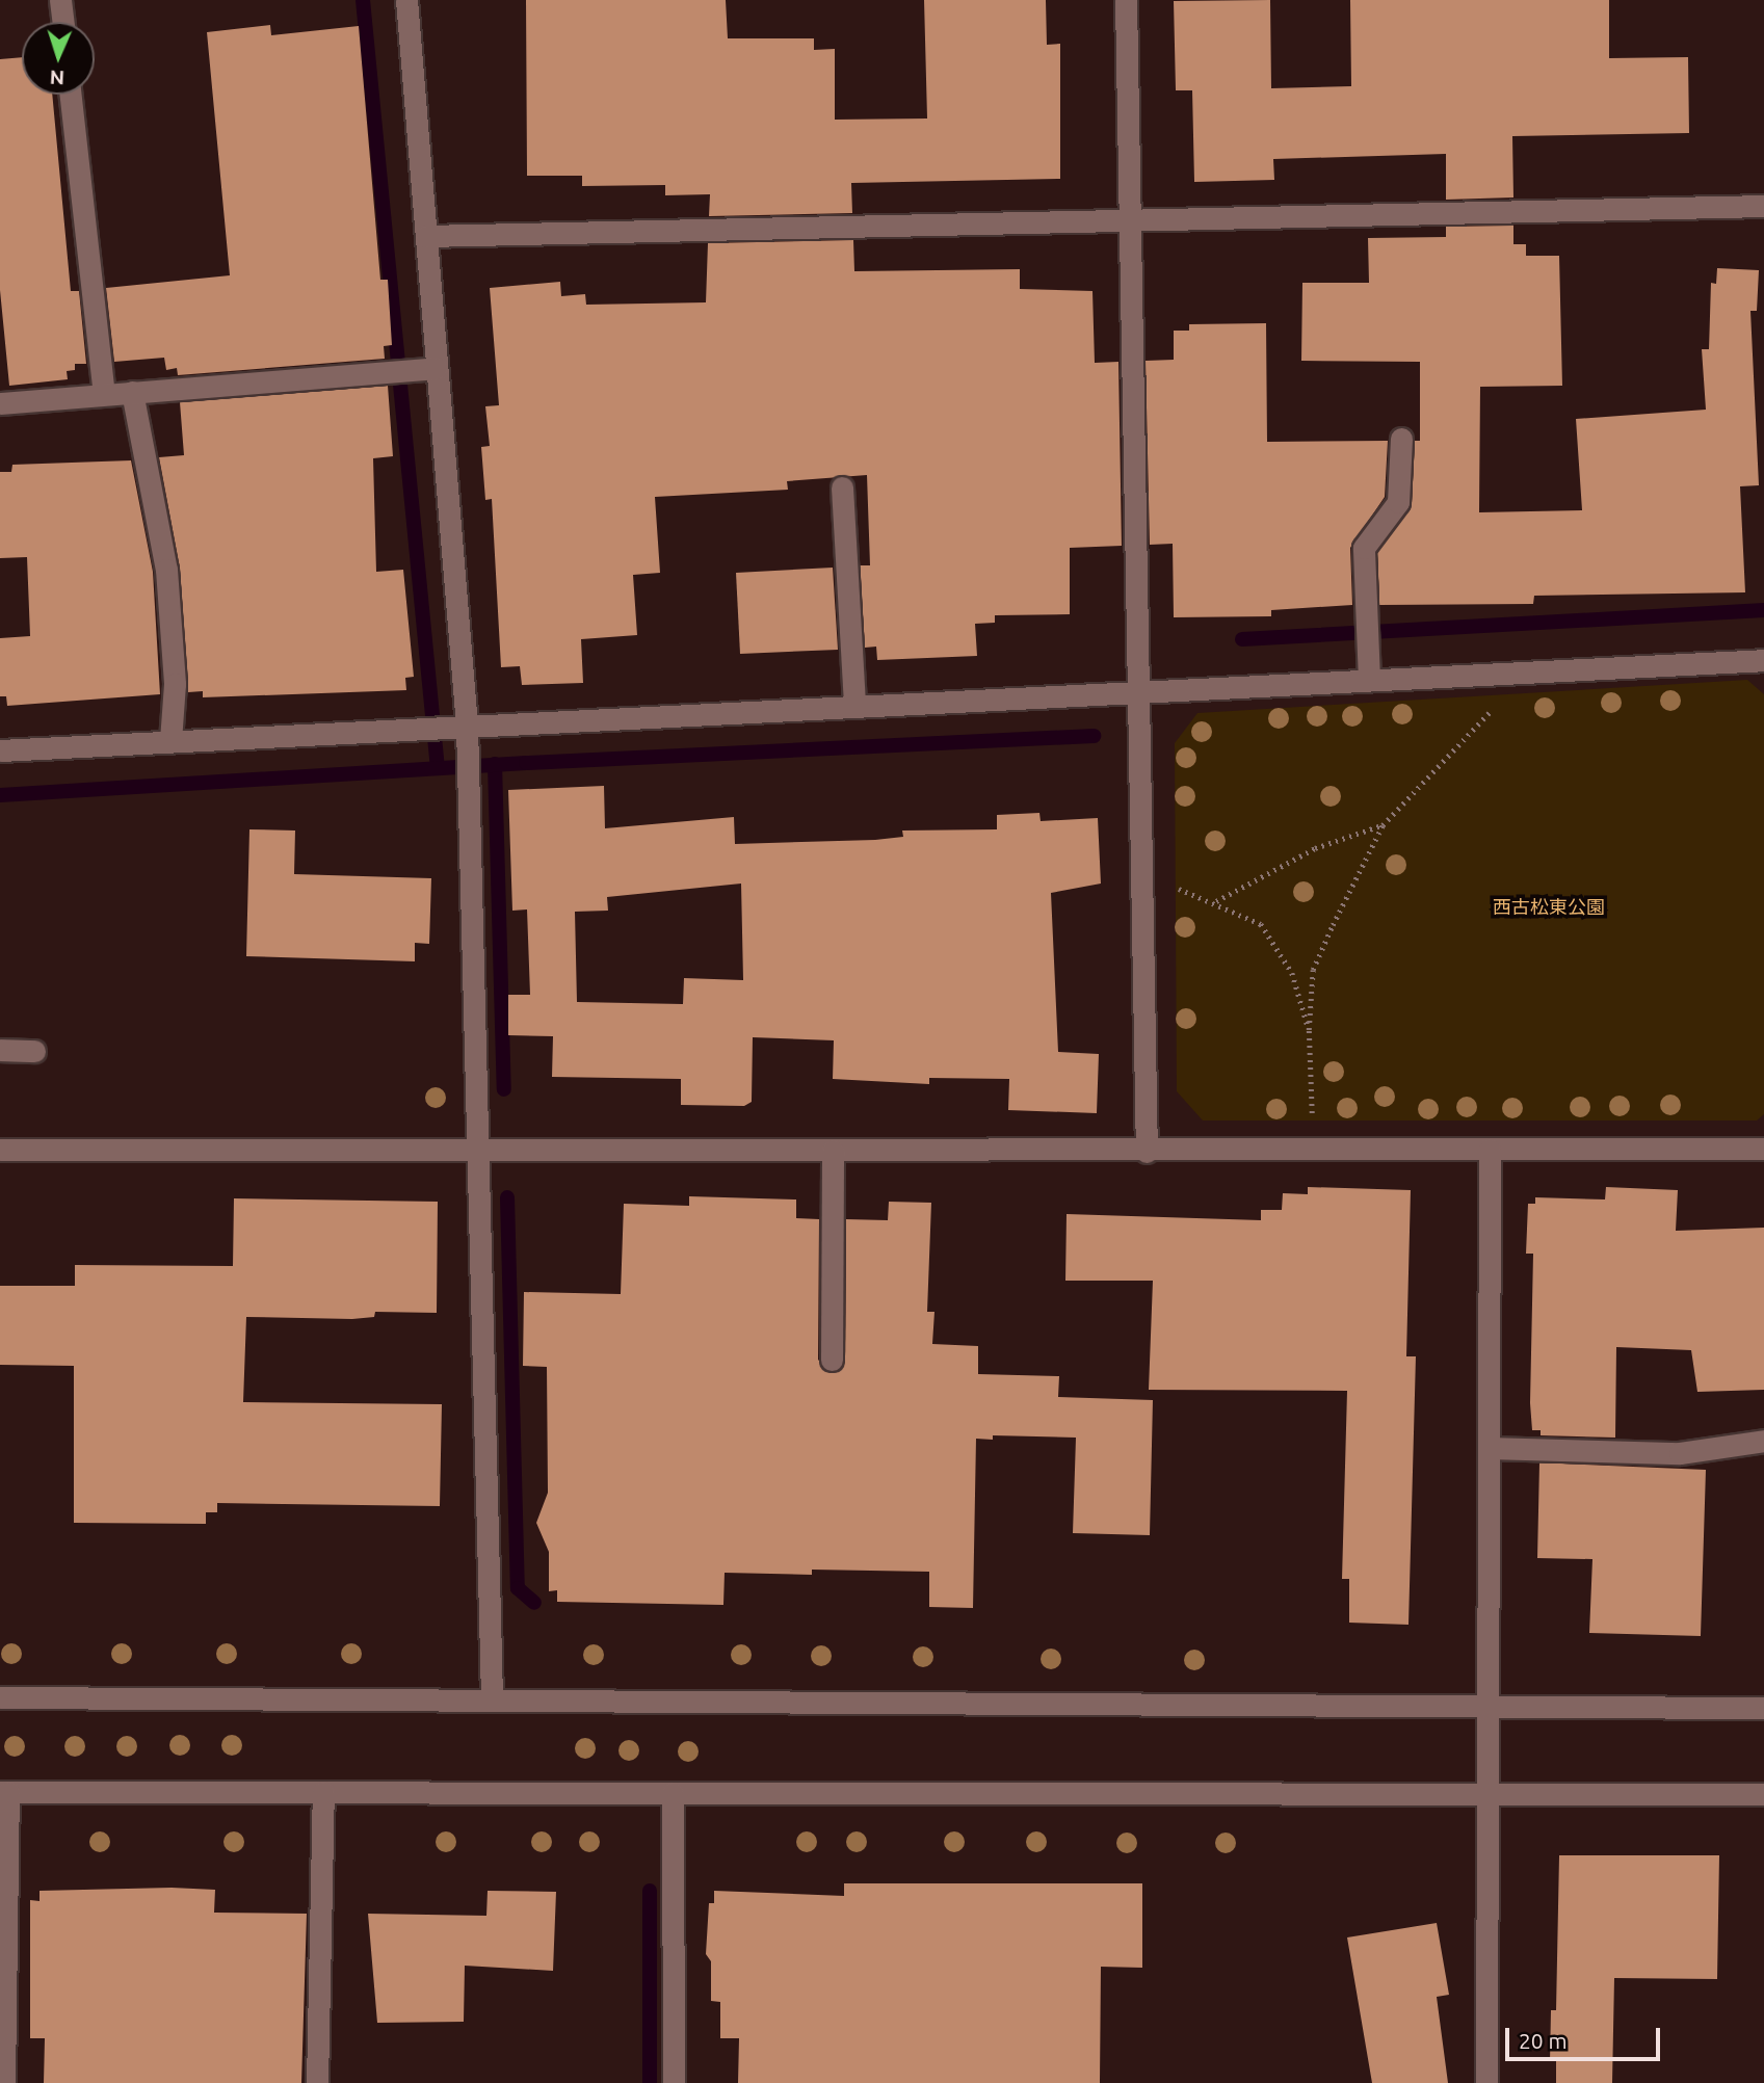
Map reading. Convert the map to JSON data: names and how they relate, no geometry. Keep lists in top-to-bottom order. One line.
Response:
{"parks":["西古松東公園"],"scale_bar":"20 m","north":"bottom"}
